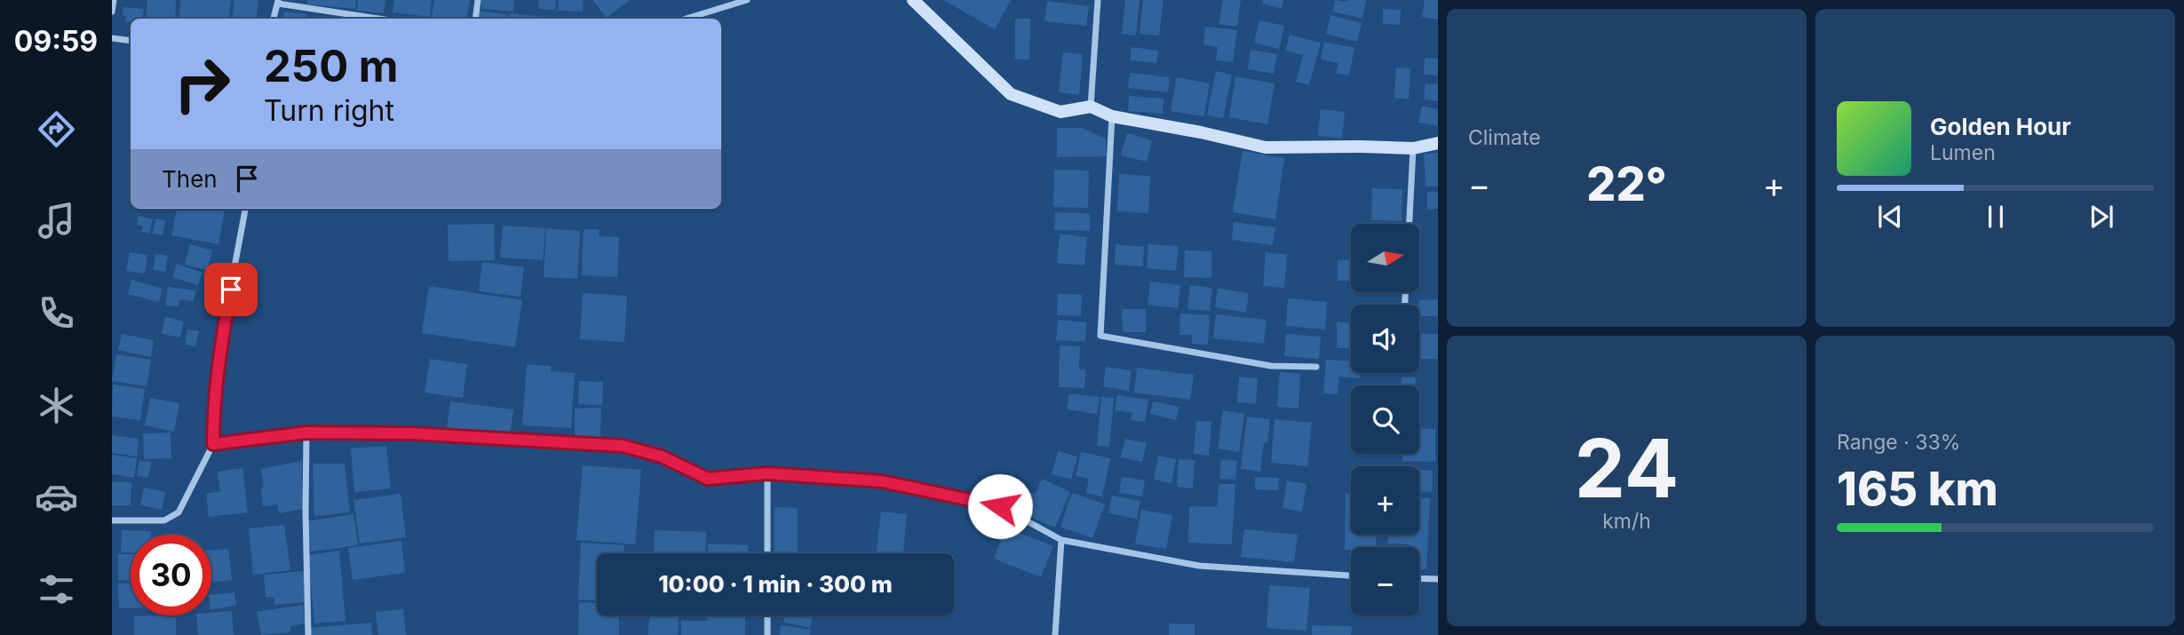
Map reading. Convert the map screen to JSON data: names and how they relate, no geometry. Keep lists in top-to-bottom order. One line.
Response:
{"north":"right","page":{"tabs":"09:59","tile":["Climate",["24","km/h"],["Range · 33%","165 km"]],"turn":["250 m","Turn right"],"song":["Golden Hour","Lumen"],"then":"Then","heat":["−","22°","+"],"map_buttons":["+","−"],"limit":"30","trip":"10:00 · 1 min · 300 m"}}
